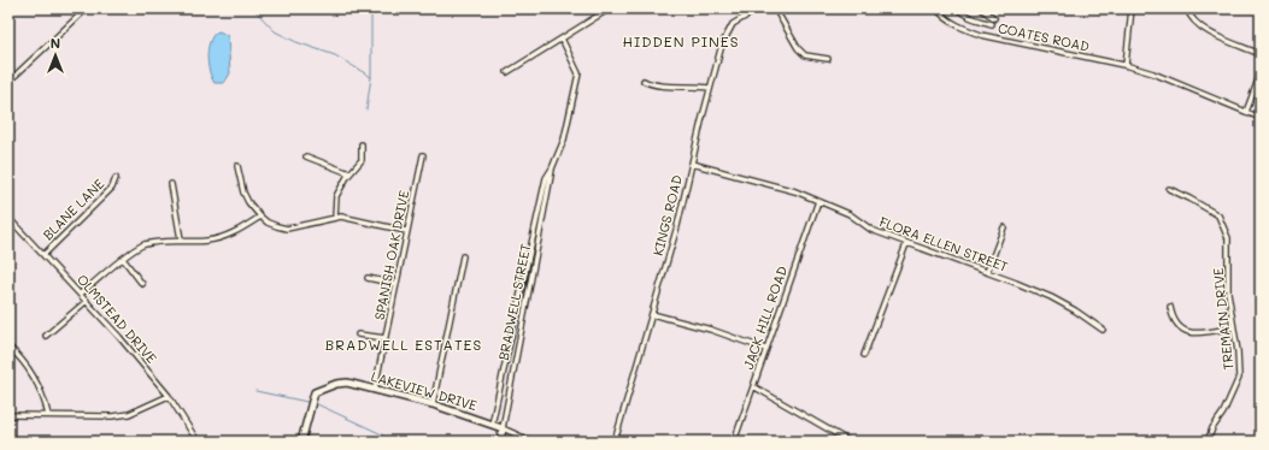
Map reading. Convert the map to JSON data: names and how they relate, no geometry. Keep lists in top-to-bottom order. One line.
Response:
{"streets":{"street":["COATES ROAD","BLANE LANE","KINGS ROAD","FLORA ELLEN STREET","SPANISH OAK DRIVE","BRADWELL STREET","JACK HILL ROAD","OLMSTEAD DRIVE","TREMAIN DRIVE","LAKEVIEW DRIVE"]},"crossings":[["BLANE LANE","OLMSTEAD DRIVE"],["KINGS ROAD","FLORA ELLEN STREET"],["FLORA ELLEN STREET","JACK HILL ROAD"],["SPANISH OAK DRIVE","LAKEVIEW DRIVE"],["BRADWELL STREET","LAKEVIEW DRIVE"]],"districts":["HIDDEN PINES","BRADWELL ESTATES"],"north":"top"}
